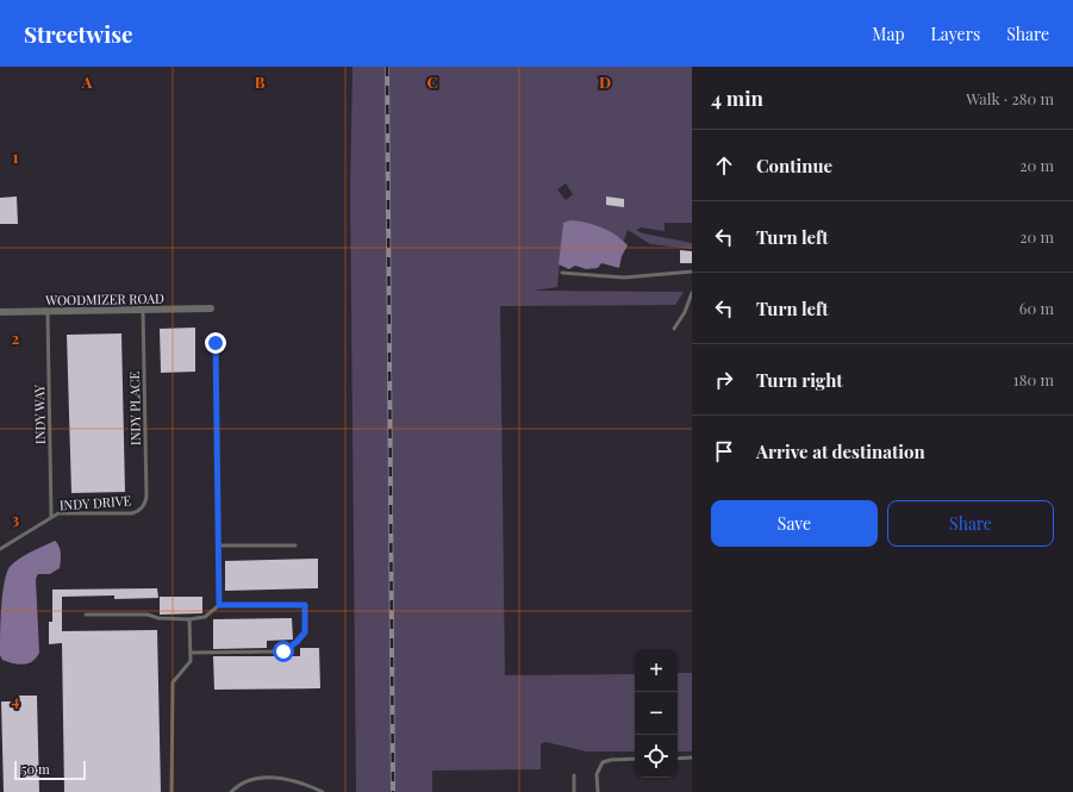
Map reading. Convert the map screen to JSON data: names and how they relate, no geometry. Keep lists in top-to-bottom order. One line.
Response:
{"streets":{"street":["WOODMIZER ROAD"],"lane":["INDY PLACE","INDY WAY","INDY DRIVE"]},"crossings":[["WOODMIZER ROAD","INDY PLACE"],["WOODMIZER ROAD","INDY WAY"],["INDY PLACE","INDY DRIVE"],["INDY WAY","INDY DRIVE"]],"scale_bar":"50 m","page":{"header":"Streetwise","nav":["Map","Layers","Share"],"heading":["4 min","Walk · 280 m"],"list":[["Continue","20 m"],["Turn left","20 m"],["Turn left","60 m"],["Turn right","180 m"],"Arrive at destination"],"buttons":["Save","Share"],"map_buttons":["+","−"],"scale":"50 m"},"grid":{"columns":["A","B","C","D"],"rows":["1","2","3","4"]}}
